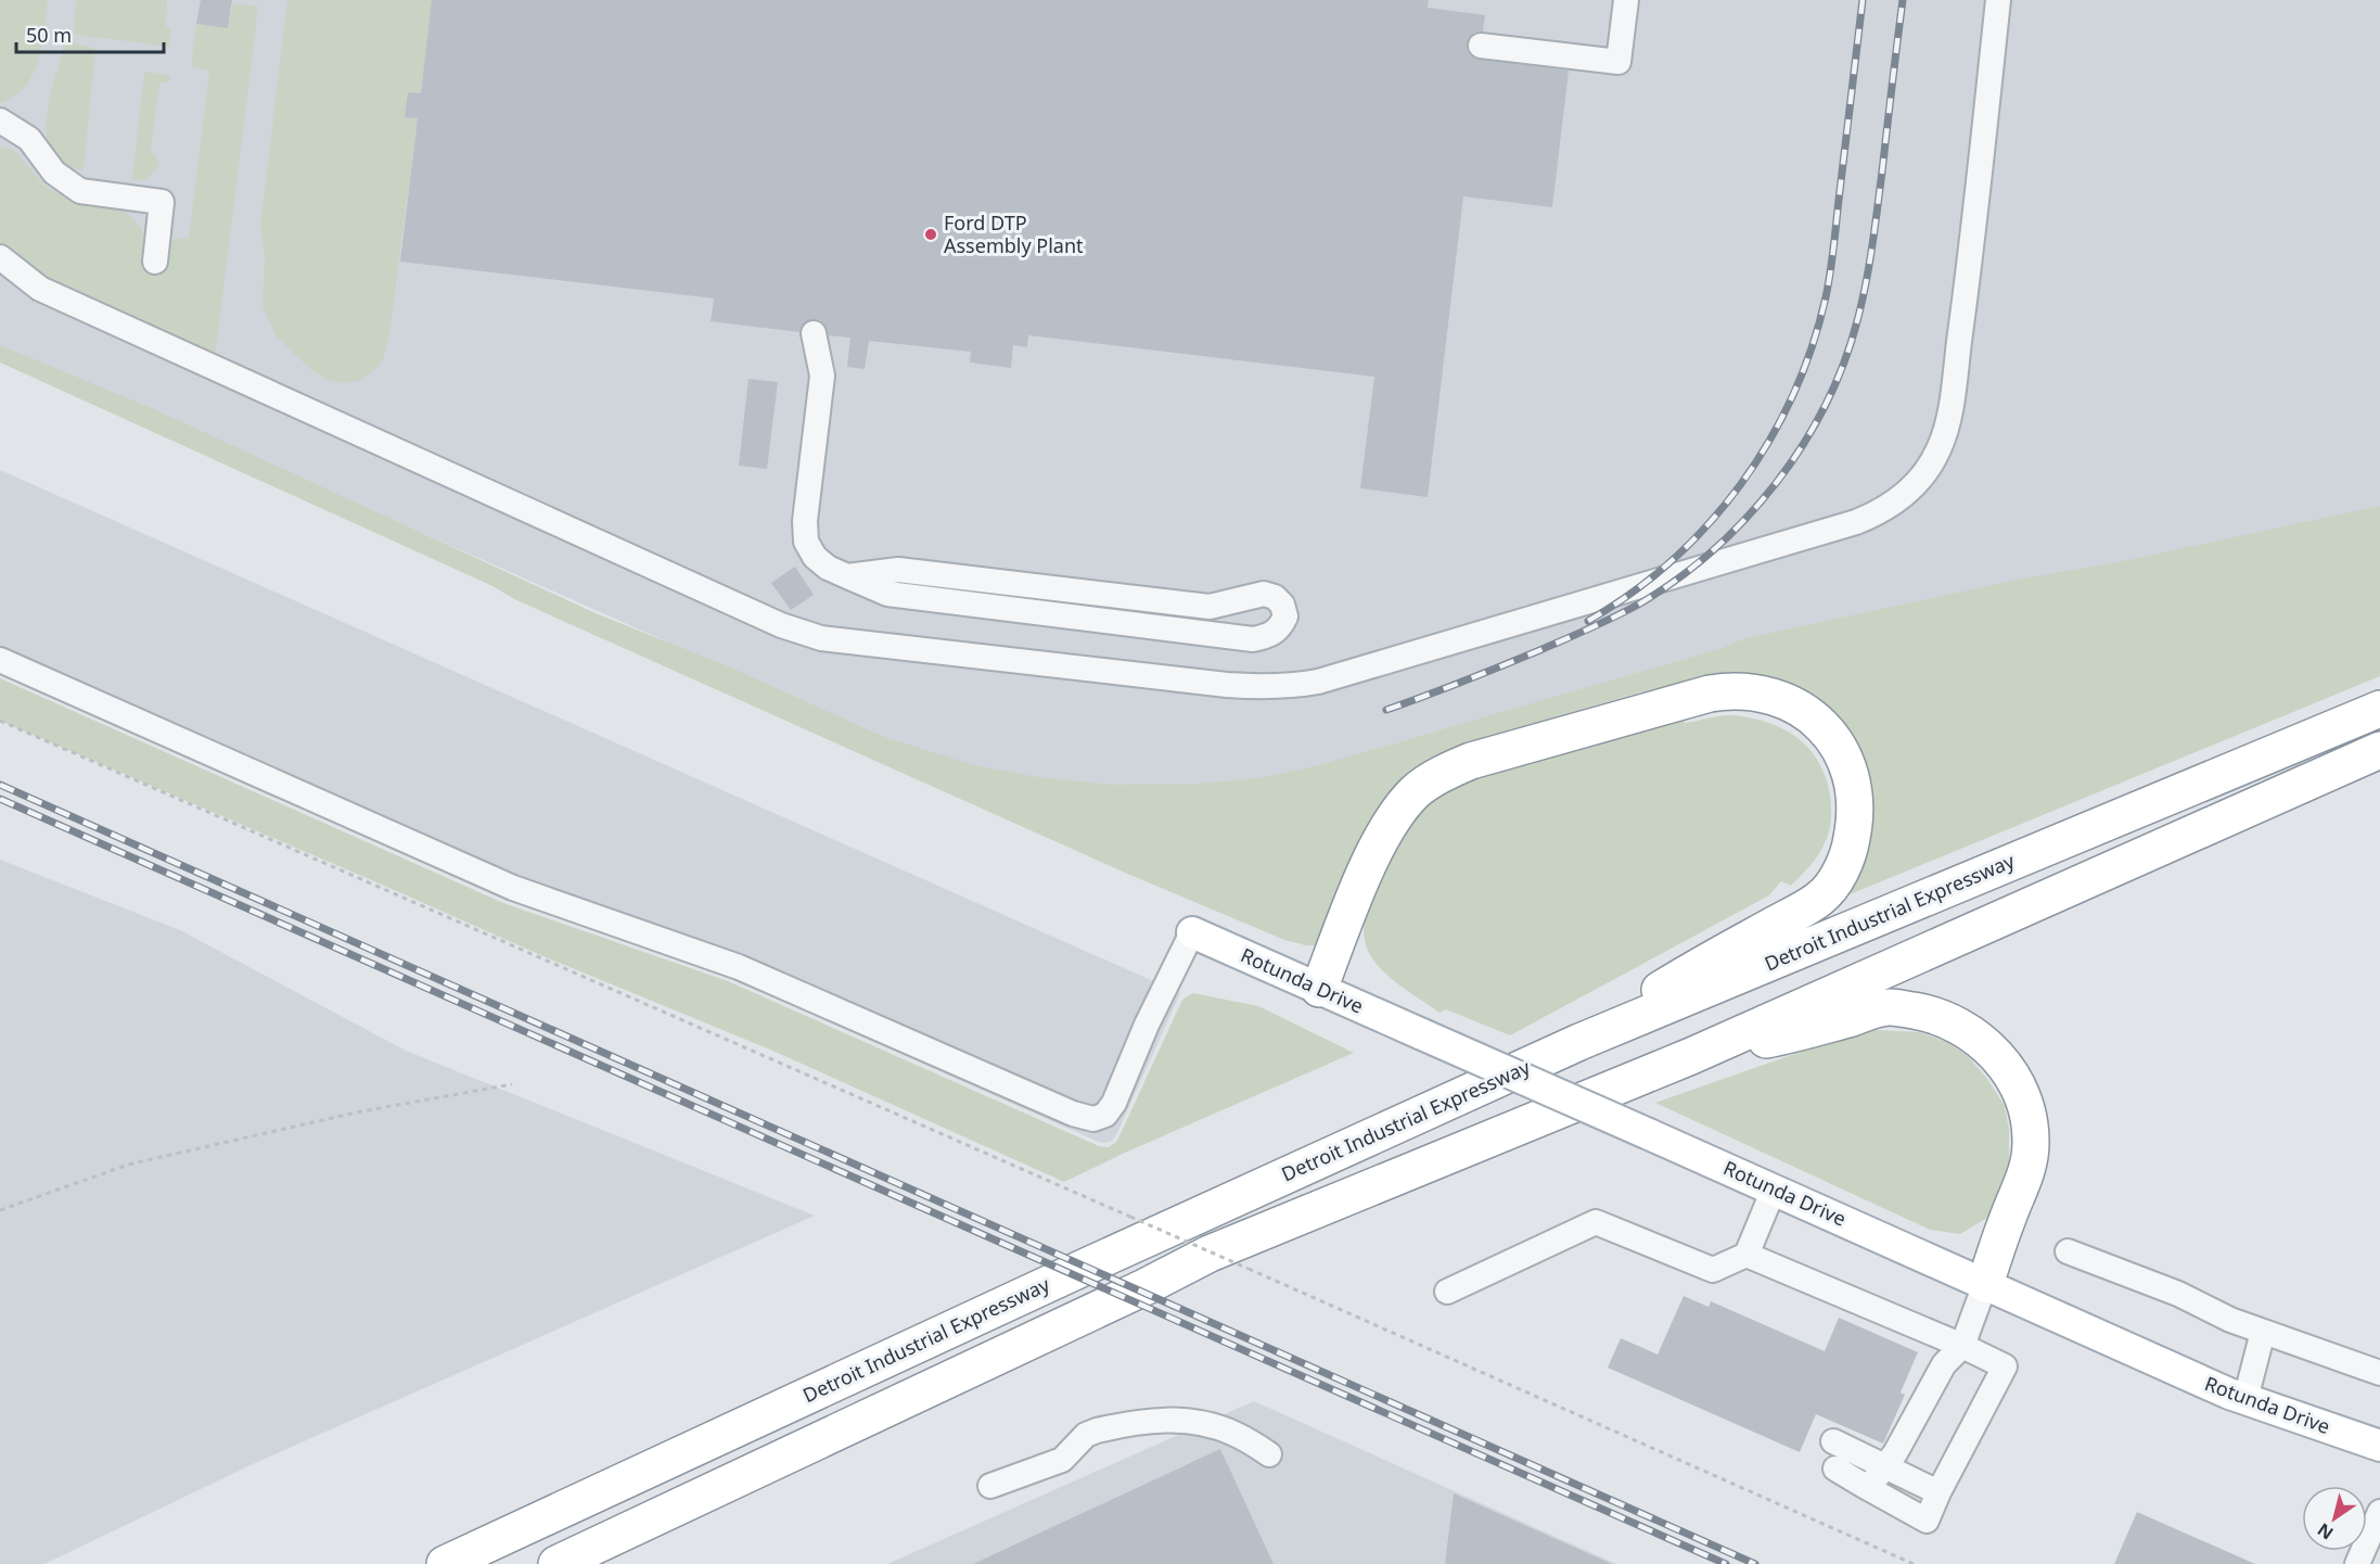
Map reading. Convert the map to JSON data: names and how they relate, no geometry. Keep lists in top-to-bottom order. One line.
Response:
{"streets":{"highway":["Detroit Industrial Expressway"],"main road":["Rotunda Drive"]},"places":["Ford DTP Assembly Plant"],"scale_bar":"50 m","north":"bottom left"}
